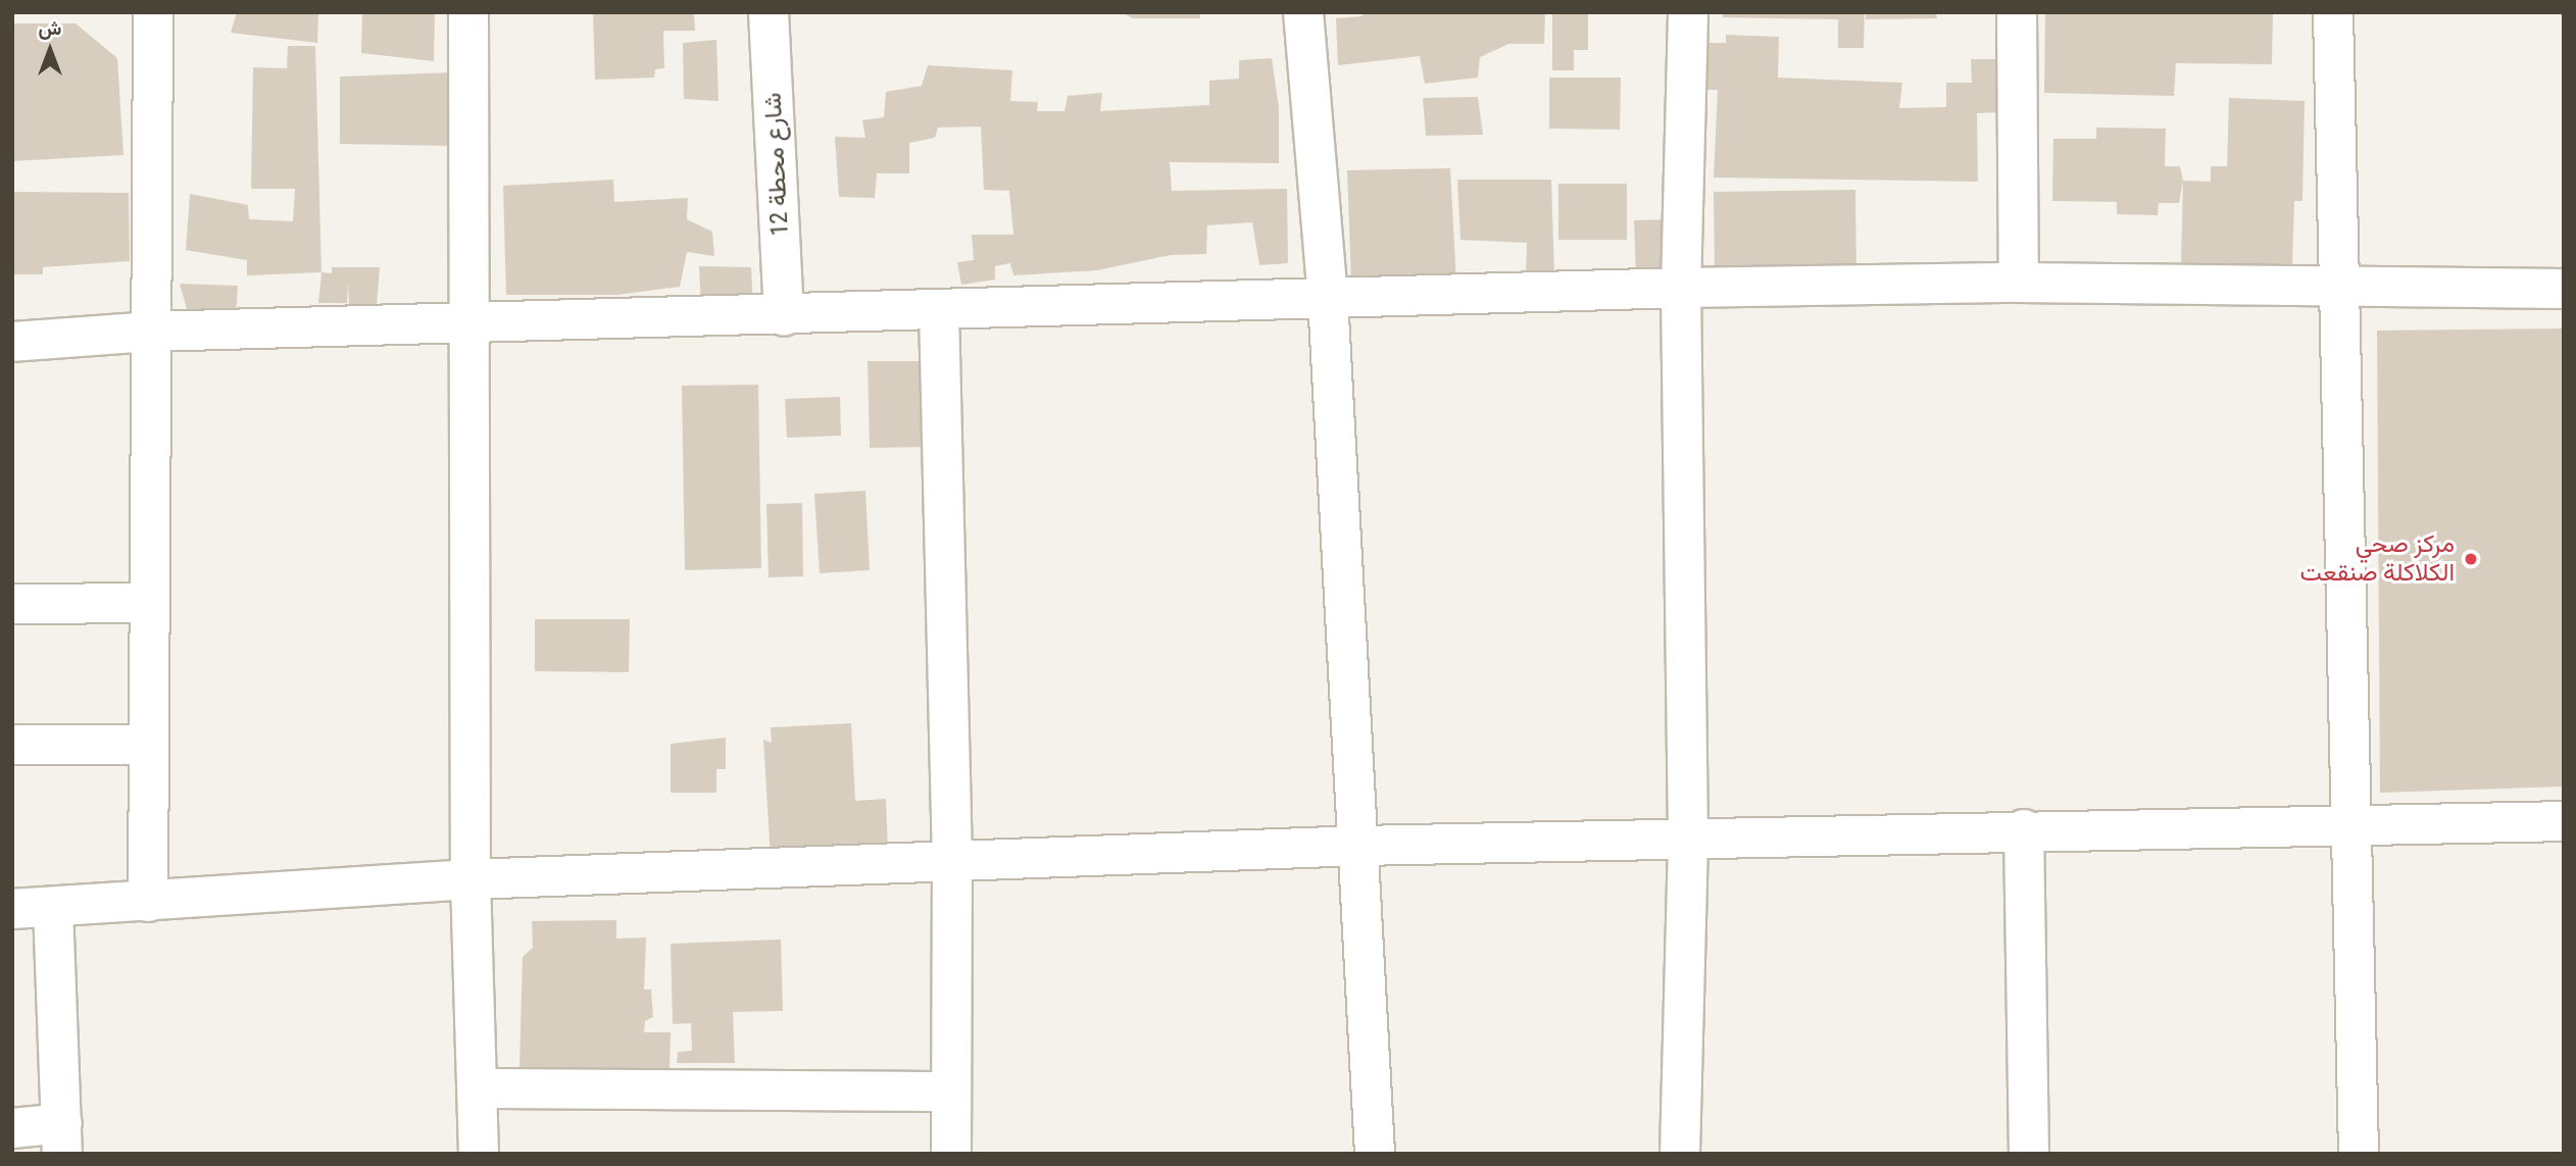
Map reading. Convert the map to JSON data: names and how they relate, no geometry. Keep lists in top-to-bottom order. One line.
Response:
{"streets":{"street":["شارع محطة 12"]},"places":["مركز صحي الكلاكلة صنقعت"],"north":"top"}
